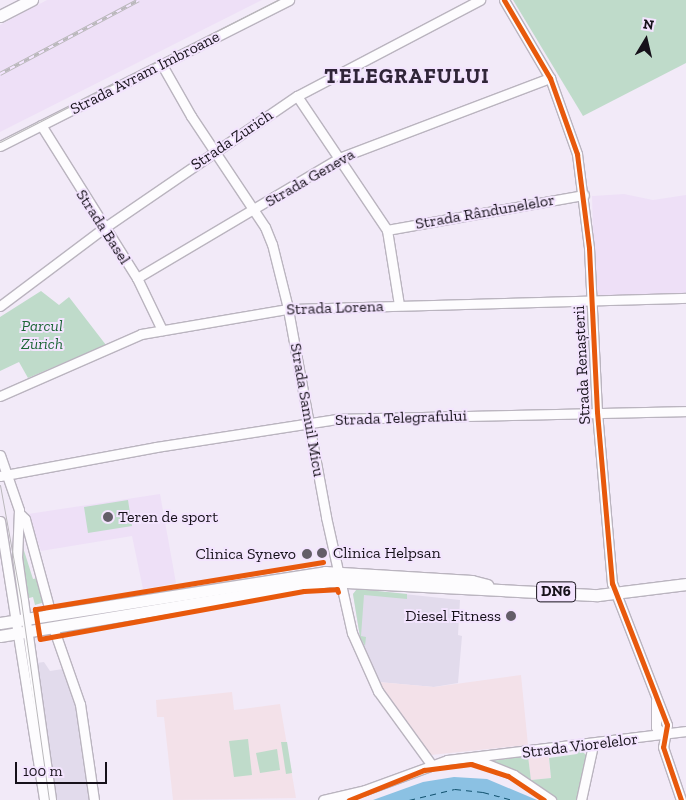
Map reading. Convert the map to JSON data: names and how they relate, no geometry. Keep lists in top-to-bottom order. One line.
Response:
{"streets":{"main road":["DN6"],"street":["Strada Avram Imbroane","Strada Zurich","Strada Geneva","Strada Rândunelelor","Strada Basel","Strada Lorena","Strada Renașterii","Strada Samuil Micu","Strada Telegrafului","Strada Viorelelor"]},"crossings":[["Strada Avram Imbroane","Strada Basel"],["Strada Avram Imbroane","Strada Samuil Micu"],["Strada Zurich","Strada Basel"],["Strada Zurich","Strada Samuil Micu"],["Strada Geneva","Strada Basel"],["Strada Geneva","Strada Renașterii"],["Strada Geneva","Strada Samuil Micu"],["Strada Rândunelelor","Strada Renașterii"],["Strada Basel","Strada Lorena"],["Strada Lorena","Strada Renașterii"],["Strada Lorena","Strada Samuil Micu"],["Strada Renașterii","Strada Telegrafului"],["Strada Renașterii","DN6"],["Strada Renașterii","Strada Viorelelor"],["Strada Samuil Micu","Strada Telegrafului"],["Strada Samuil Micu","DN6"],["Strada Samuil Micu","Strada Viorelelor"]],"districts":["TELEGRAFULUI"],"parks":["Parcul Zürich"],"places":["Teren de sport","Clinica Helpsan","Clinica Synevo","Diesel Fitness"],"scale_bar":"100 m","north":"top"}
